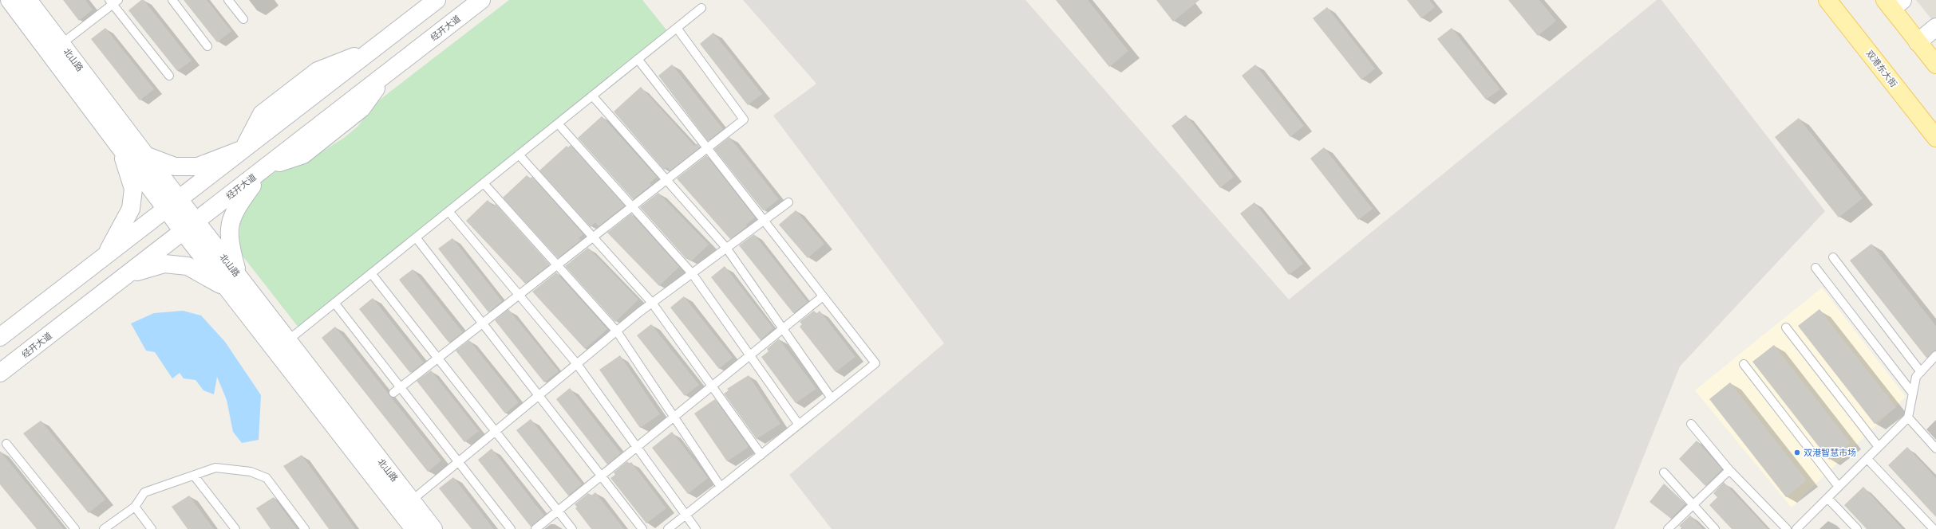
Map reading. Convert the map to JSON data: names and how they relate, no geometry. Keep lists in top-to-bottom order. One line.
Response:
{"streets":{"main road":["经开大道","北山路","双港东大街"]},"crossings":[["经开大道","北山路"]],"places":["双港智慧市场"]}
